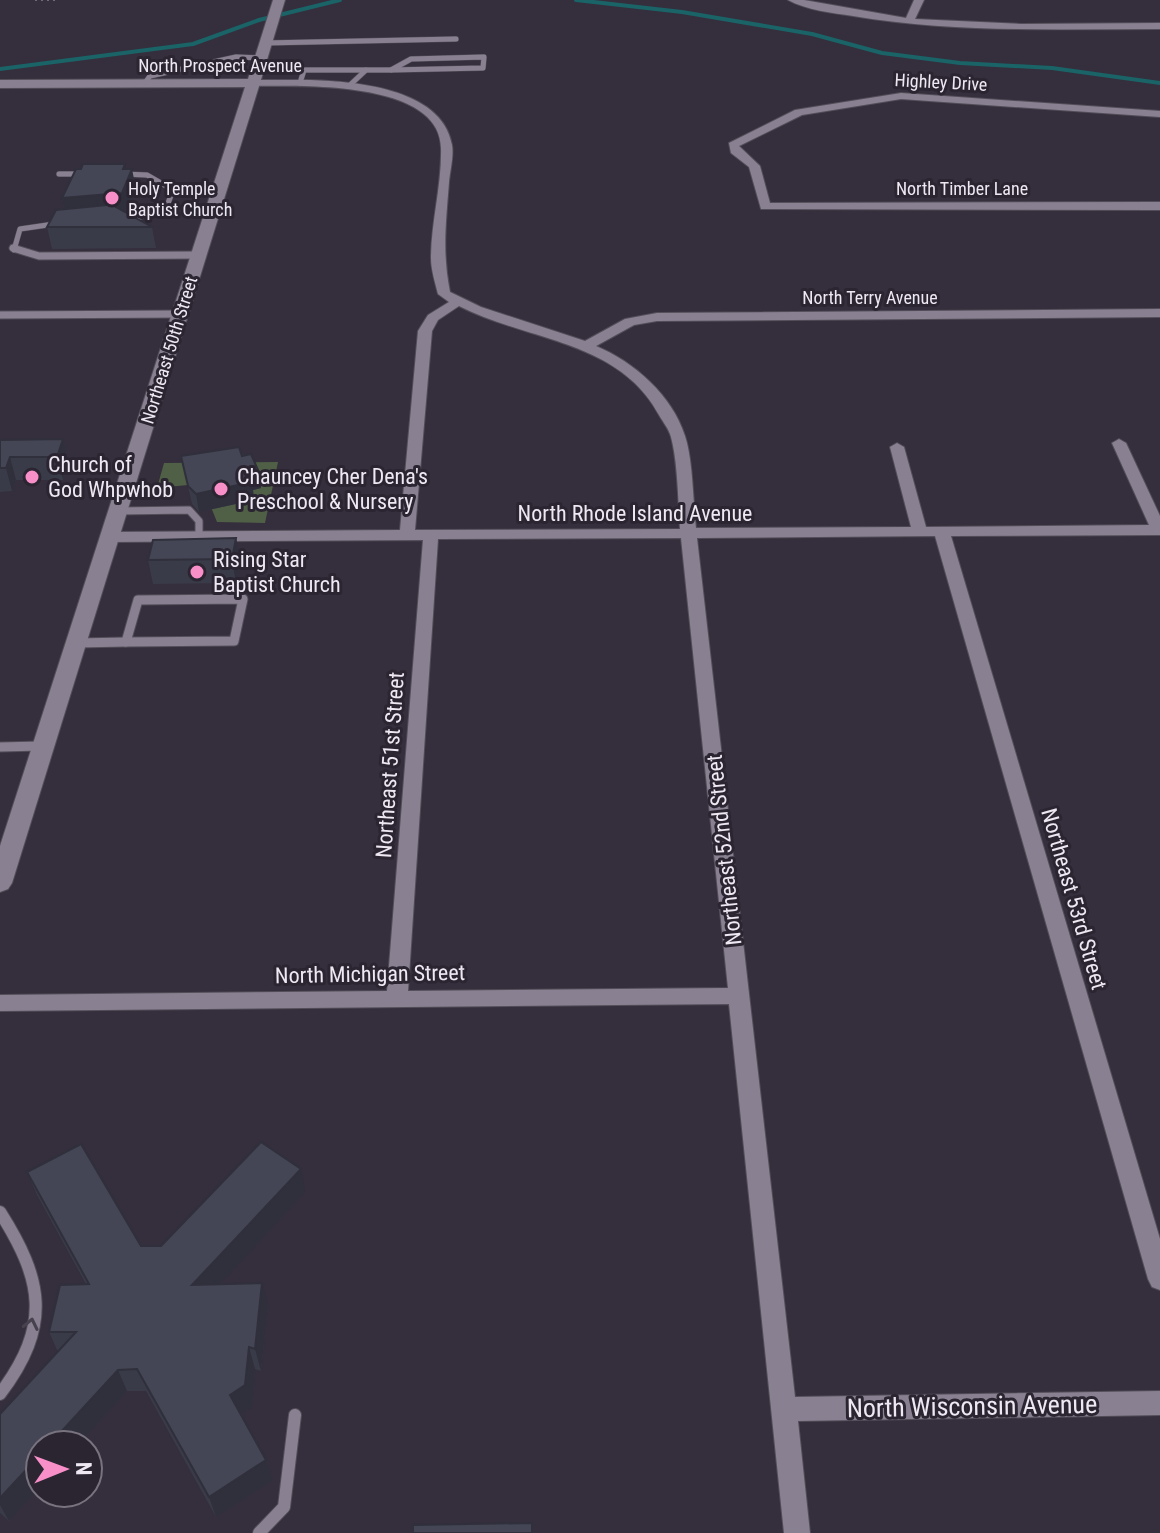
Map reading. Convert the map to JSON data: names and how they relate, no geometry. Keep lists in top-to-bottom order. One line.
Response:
{"streets":{"street":["North Prospect Avenue","Highley Drive","North Timber Lane","North Terry Avenue","Northeast 50th Street","North Rhode Island Avenue","Northeast 51st Street","Northeast 52nd Street","Northeast 53rd Street","North Michigan Street","North Wisconsin Avenue"]},"crossings":[["North Prospect Avenue","Northeast 50th Street"],["North Prospect Avenue","Northeast 52nd Street"],["Highley Drive","North Timber Lane"],["North Terry Avenue","Northeast 52nd Street"],["Northeast 50th Street","North Rhode Island Avenue"],["North Rhode Island Avenue","Northeast 51st Street"],["North Rhode Island Avenue","Northeast 52nd Street"],["North Rhode Island Avenue","Northeast 53rd Street"],["Northeast 51st Street","North Michigan Street"],["Northeast 52nd Street","North Michigan Street"],["Northeast 52nd Street","North Wisconsin Avenue"]],"places":["Holy Temple Baptist Church","Church of God Whpwhob","Chauncey Cher Dena's Preschool & Nursery","Rising Star Baptist Church"],"north":"right"}
